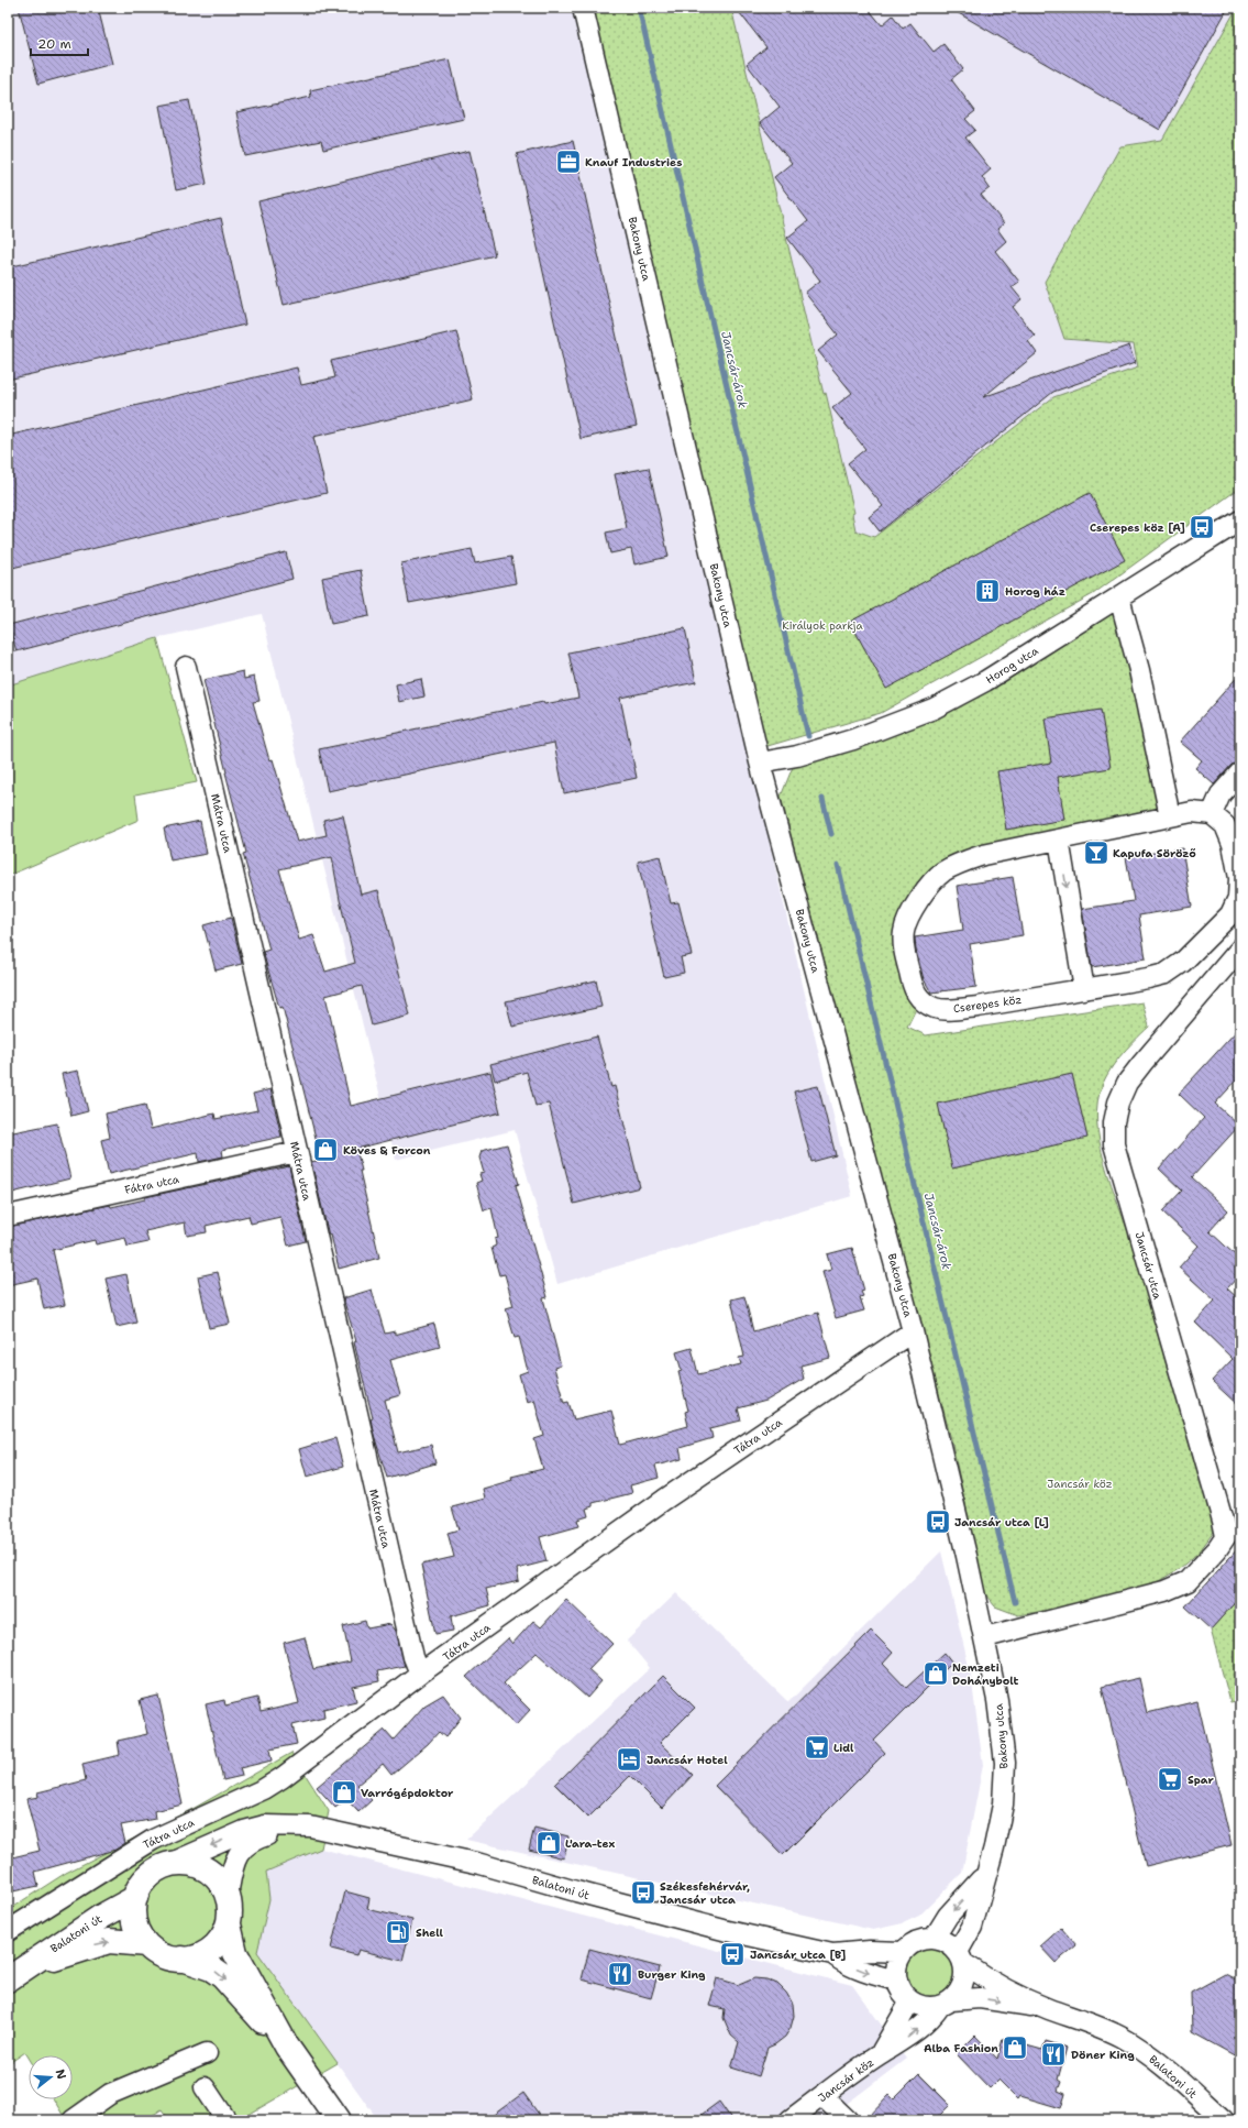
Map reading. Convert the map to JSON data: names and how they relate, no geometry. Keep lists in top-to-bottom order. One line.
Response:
{"streets":{"main road":["Balatoni út"],"street":["Bakony utca","Horog utca","Mátra utca","Cserepes köz","Fátra utca","Jancsár utca","Tátra utca","Jancsár köz"]},"crossings":[["Bakony utca","Horog utca"],["Bakony utca","Jancsár utca"],["Bakony utca","Tátra utca"],["Bakony utca","Balatoni út"],["Bakony utca","Jancsár köz"],["Mátra utca","Fátra utca"],["Mátra utca","Tátra utca"],["Balatoni út","Jancsár köz"]],"water":["Jancsár-árok"],"parks":["Királyok parkja","Jancsár köz"],"places":{"office":["Knauf Industries"],"bus stop":["Cserepes köz [A]","Jancsár utca [L]","Székesfehérvár, Jancsár utca","Jancsár utca [B]"],"building":["Horog ház"],"bar":["Kapufa Söröző"],"shop":["Köves & Forcon","Nemzeti Dohánybolt","Varrógépdoktor","L'ara-tex","Alba Fashion"],"supermarket":["Lidl","Spar"],"hotel":["Jancsár Hotel"],"fuel station":["Shell"],"restaurant":["Burger King","Döner King"]},"scale_bar":"20 m","north":"right"}
